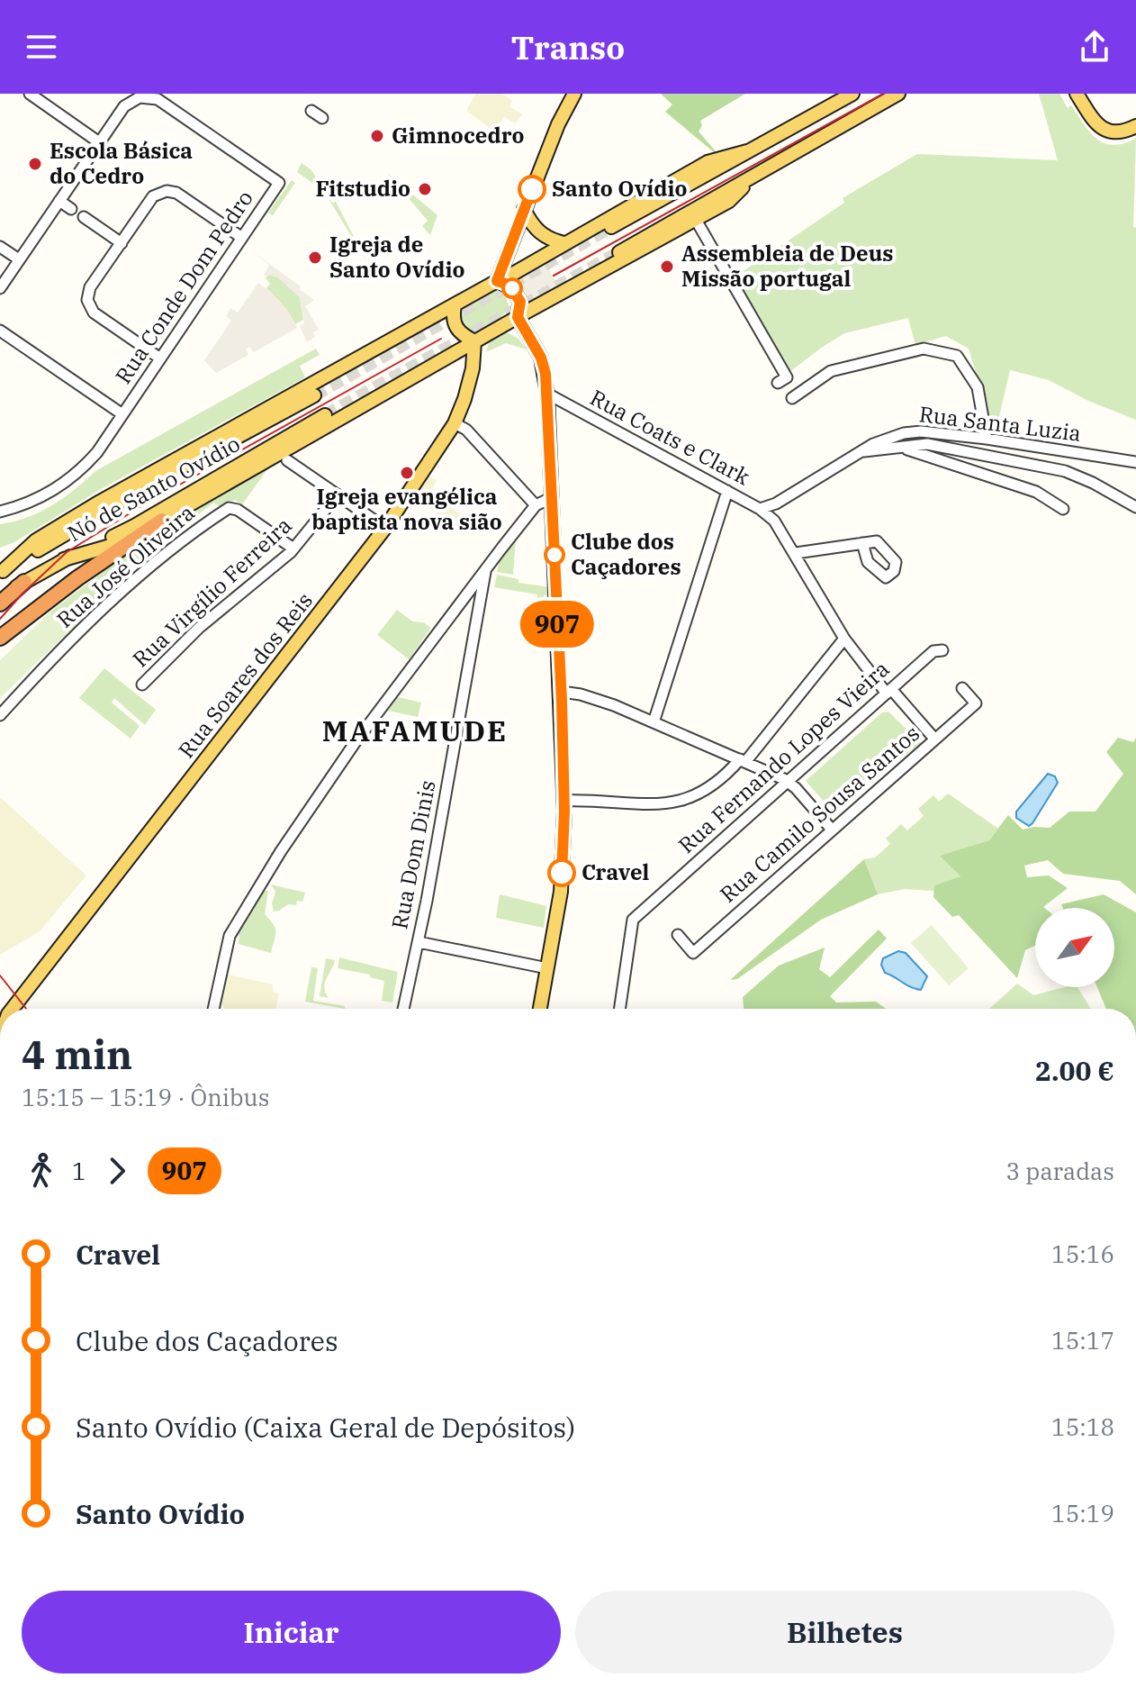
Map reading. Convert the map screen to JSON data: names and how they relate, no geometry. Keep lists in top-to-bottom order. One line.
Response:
{"streets":{"main road":["Nó de Santo Ovídio","Rua Soares dos Reis"],"street":["Rua Conde Dom Pedro","Rua Santa Luzia","Rua Coats e Clark","Rua José Oliveira","Rua Virgílio Ferreira","Rua Fernando Lopes Vieira","Rua Camilo Sousa Santos","Rua Dom Dinis"]},"crossings":[["Rua Santa Luzia","Rua Coats e Clark"],["Rua José Oliveira","Rua Virgílio Ferreira"]],"districts":["MAFAMUDE"],"places":["Gimnocedro","Escola Básica do Cedro","Fitstudio","Santo Ovídio","Igreja de Santo Ovídio","Assembleia de Deus Missão portugal","Igreja evangélica baptista nova sião","Clube dos Caçadores","Cravel"],"lines":["bus line 907"],"north":"top right","page":{"header":"Transo","on_map":"907","heading":["4 min","15:15 – 15:19 · Ônibus","2.00 €"],"legs":["1","907","3 paradas"],"list":[{"name":"Cravel","value":"15:16"},{"name":"Clube dos Caçadores","value":"15:17"},{"name":"Santo Ovídio (Caixa Geral de Depósitos)","value":"15:18"},{"name":"Santo Ovídio","value":"15:19"}],"buttons":["Iniciar","Bilhetes"]}}
